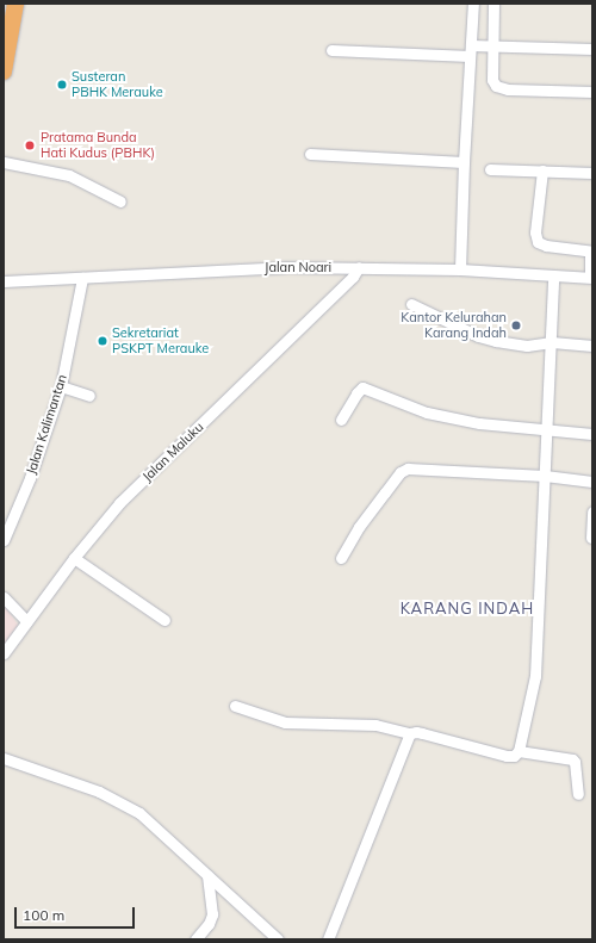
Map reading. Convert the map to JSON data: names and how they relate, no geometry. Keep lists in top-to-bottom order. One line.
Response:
{"streets":{"street":["Jalan Noari","Jalan Kalimantan","Jalan Maluku"]},"crossings":[["Jalan Noari","Jalan Kalimantan"],["Jalan Noari","Jalan Maluku"]],"districts":["KARANG INDAH"],"places":["Susteran PBHK Merauke","Pratama Bunda Hati Kudus (PBHK)","Kantor Kelurahan Karang Indah","Sekretariat PSKPT Merauke"],"scale_bar":"100 m"}
